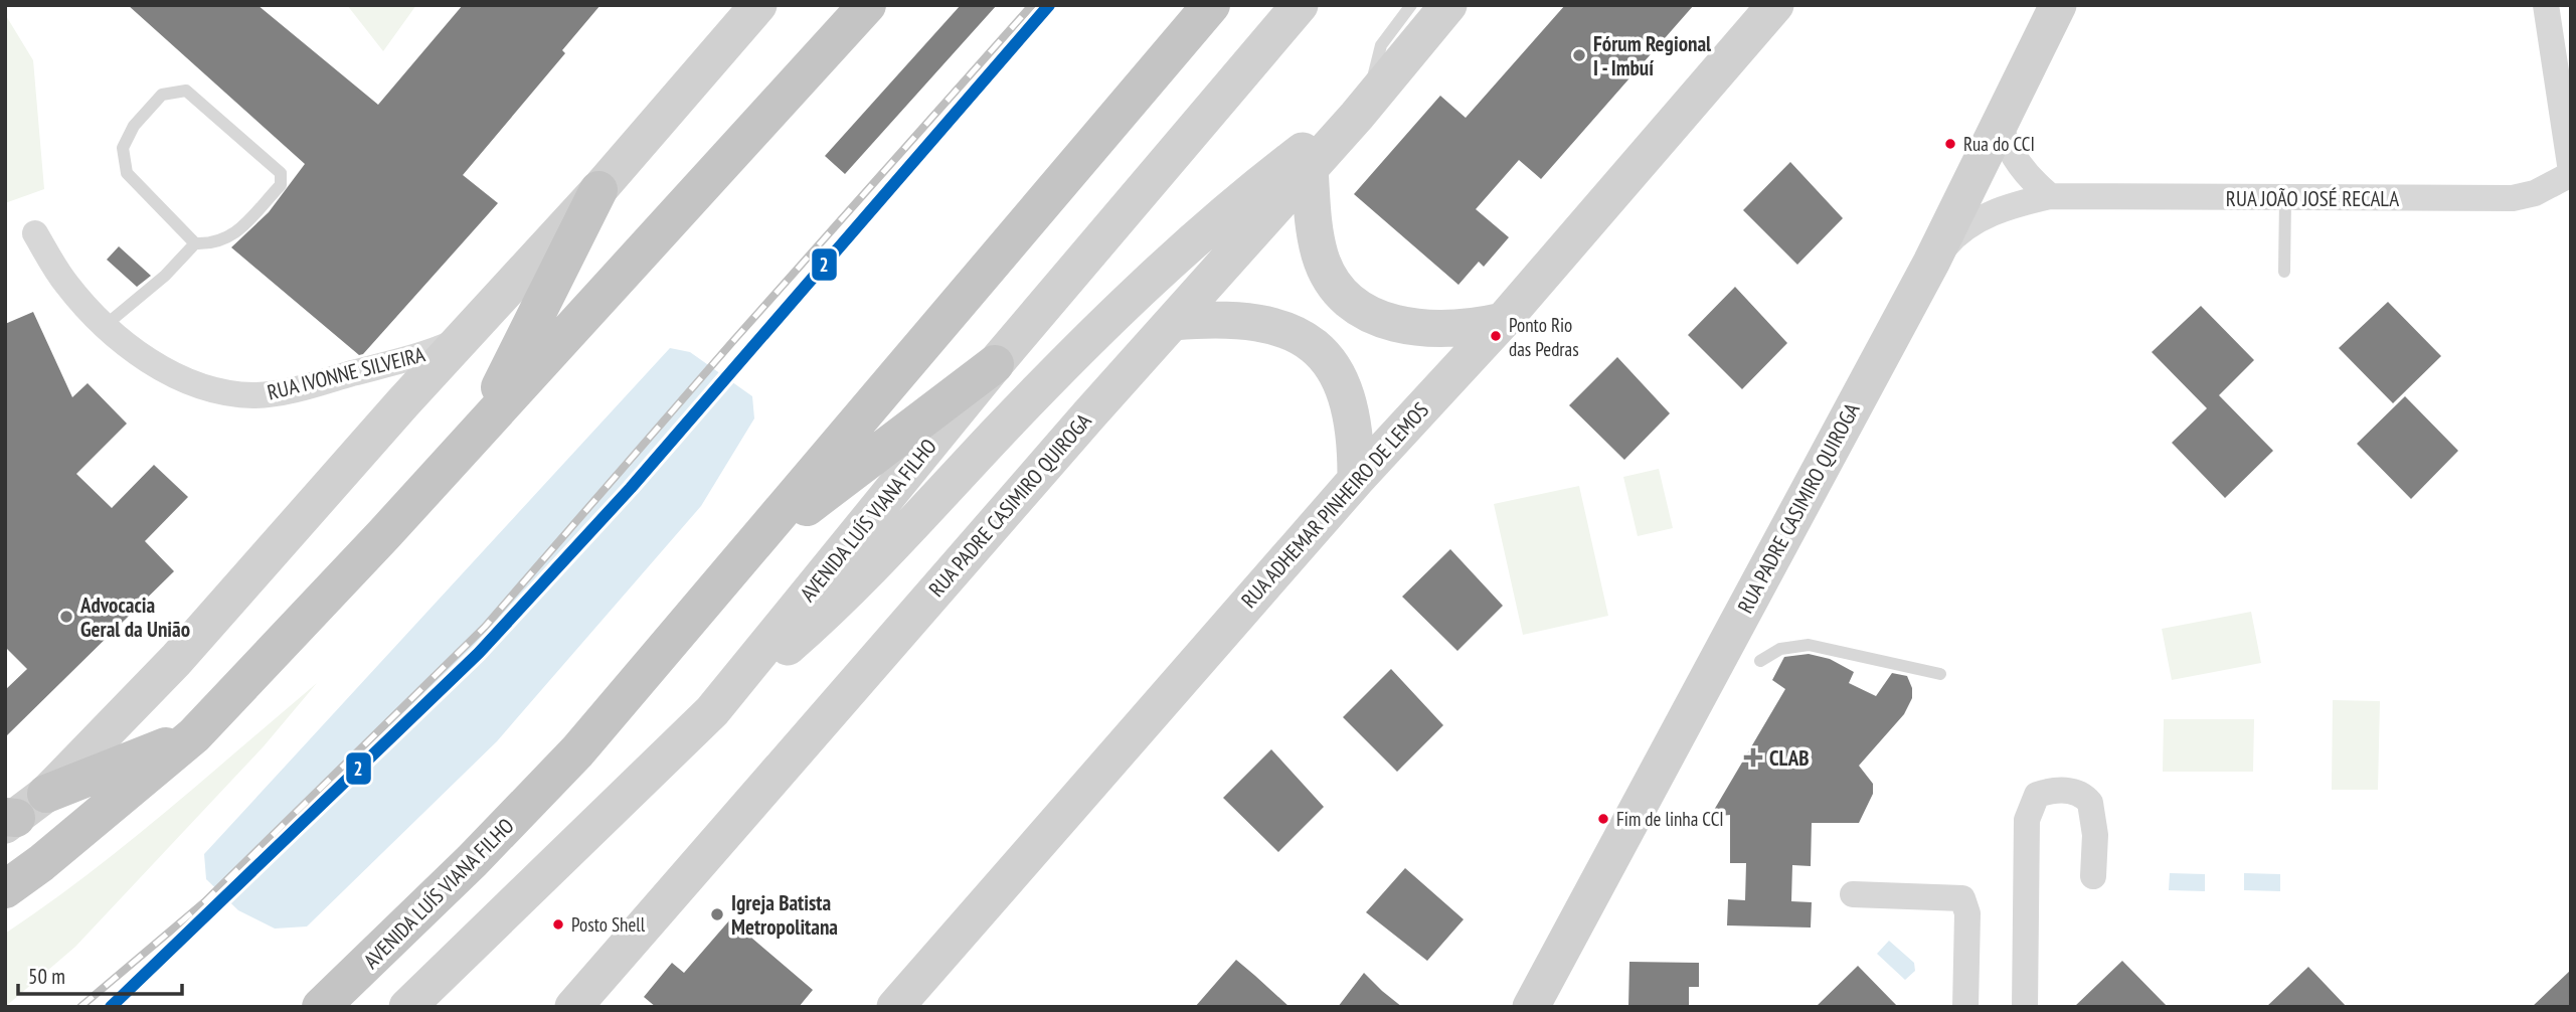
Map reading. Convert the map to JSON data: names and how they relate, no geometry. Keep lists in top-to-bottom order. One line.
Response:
{"streets":{"highway":["AVENIDA LUÍS VIANA FILHO"],"street":["RUA JOÃO JOSÉ RECALA","RUA IVONNE SILVEIRA","RUA PADRE CASIMIRO QUIROGA","RUA ADHEMAR PINHEIRO DE LEMOS"]},"crossings":[["RUA JOÃO JOSÉ RECALA","RUA PADRE CASIMIRO QUIROGA"]],"places":{"other":["Fórum Regional I - Imbuí","Rua do CCI","Ponto Rio das Pedras","Advocacia Geral da União","Fim de linha CCI","Igreja Batista Metropolitana","Posto Shell"],"health":["CLAB"]},"lines":["transit line 2"],"scale_bar":"50 m"}
